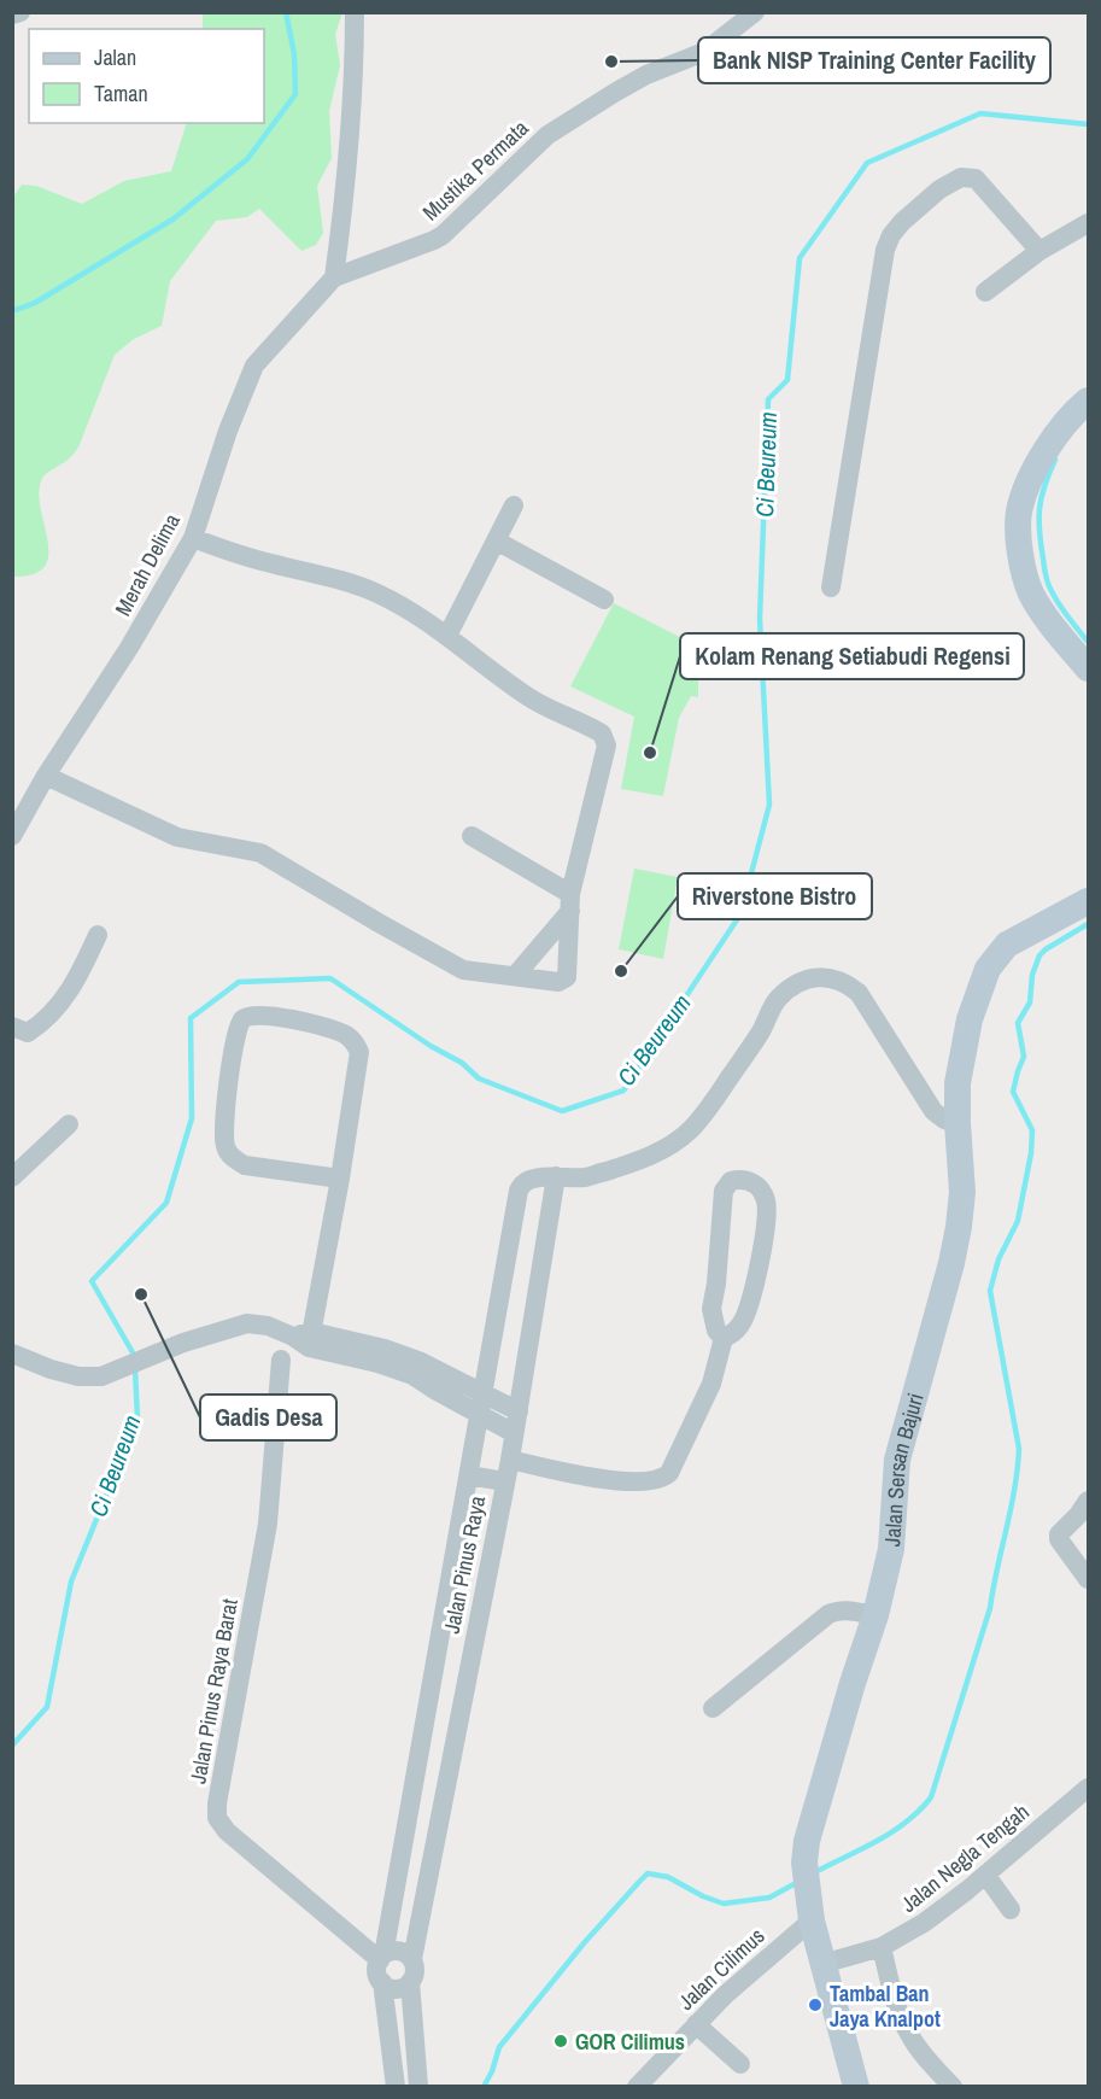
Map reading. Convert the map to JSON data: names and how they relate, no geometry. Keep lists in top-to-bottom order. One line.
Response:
{"streets":{"main road":["Jalan Sersan Bajuri"],"street":["Mustika Permata","Merah Delima","Jalan Pinus Raya","Jalan Pinus Raya Barat","Jalan Negla Tengah","Jalan Cilimus"]},"crossings":[["Mustika Permata","Merah Delima"],["Jalan Sersan Bajuri","Jalan Negla Tengah"],["Jalan Sersan Bajuri","Jalan Cilimus"],["Jalan Pinus Raya","Jalan Pinus Raya Barat"]],"water":["Ci Beureum"],"places":["Bank NISP Training Center Facility","Kolam Renang Setiabudi Regensi","Riverstone Bistro","Gadis Desa","Tambal Ban Jaya Knalpot","GOR Cilimus"],"legend":["Jalan","Taman"]}
